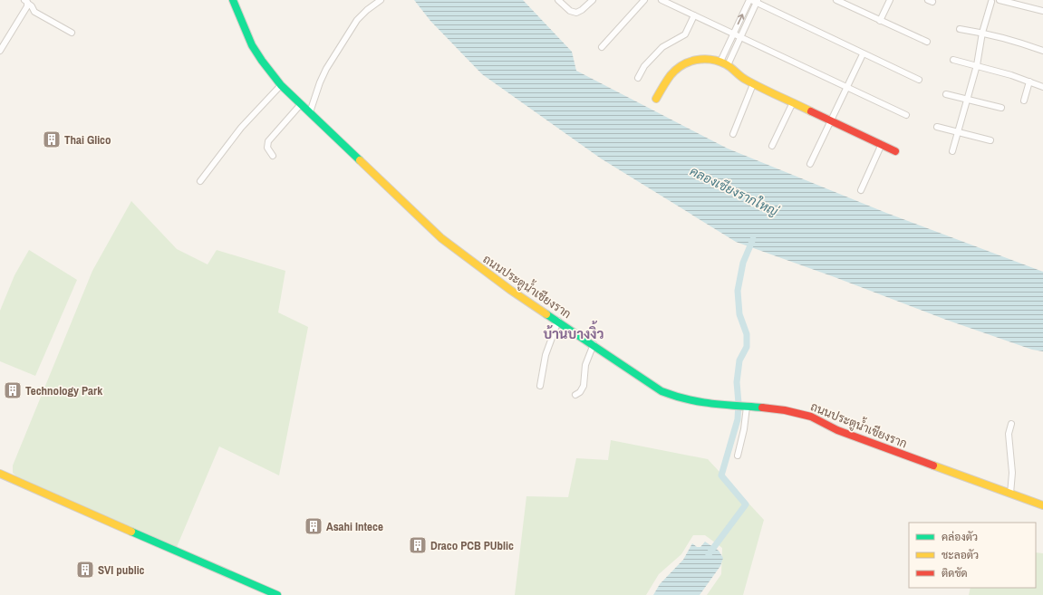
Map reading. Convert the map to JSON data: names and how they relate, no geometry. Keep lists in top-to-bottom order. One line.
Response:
{"streets":{"street":["ถนนประตูน้ำเชียงราก"]},"districts":["บ้านบางงิ้ว"],"water":["คลองเชียงรากใหญ่"],"places":{"building":["Thai Glico","Technology Park","Asahi Intece","Draco PCB PUblic","SVI public"]},"legend":["คล่องตัว","ชะลอตัว","ติดขัด"]}
